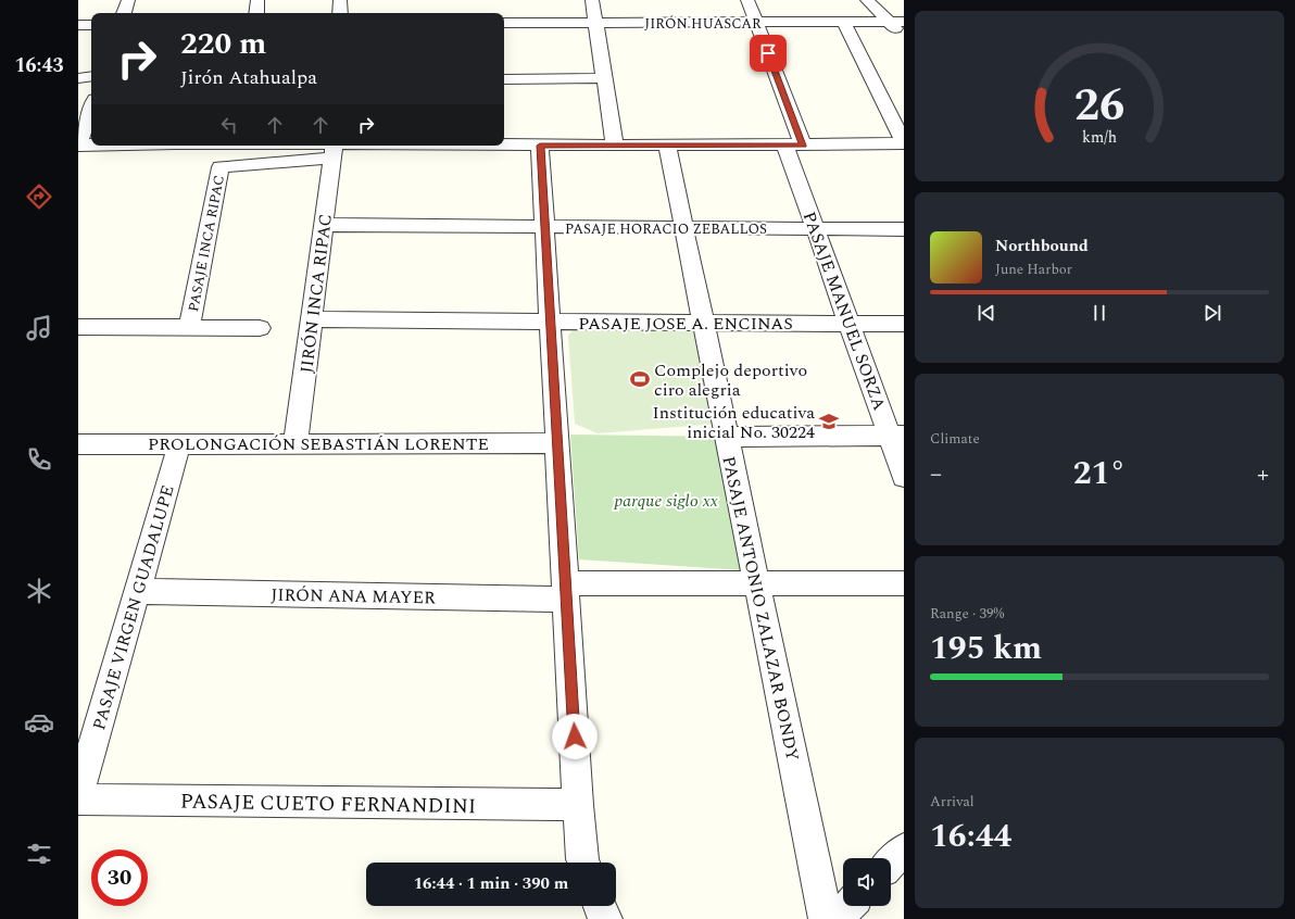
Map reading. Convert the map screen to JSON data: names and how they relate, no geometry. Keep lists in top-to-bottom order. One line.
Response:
{"streets":{"street":["JIRÓN HUASCAR","PASAJE HORACIO ZEBALLOS","PASAJE INCA RIPAC","JIRÓN INCA RIPAC","PASAJE MANUEL SORZA","PASAJE JOSE A. ENCINAS","PROLONGACIÓN SEBASTIÁN LORENTE","JIRÓN ANA MAYER","PASAJE VIRGEN GUADALUPE","PASAJE ANTONIO ZALAZAR BONDY","PASAJE CUETO FERNANDINI"]},"crossings":[["JIRÓN HUASCAR","PASAJE MANUEL SORZA"],["PASAJE HORACIO ZEBALLOS","JIRÓN INCA RIPAC"],["PASAJE HORACIO ZEBALLOS","PASAJE MANUEL SORZA"],["PASAJE HORACIO ZEBALLOS","PASAJE ANTONIO ZALAZAR BONDY"],["PASAJE INCA RIPAC","JIRÓN INCA RIPAC"],["JIRÓN INCA RIPAC","PASAJE JOSE A. ENCINAS"],["JIRÓN INCA RIPAC","PROLONGACIÓN SEBASTIÁN LORENTE"],["PASAJE MANUEL SORZA","PASAJE JOSE A. ENCINAS"],["PASAJE JOSE A. ENCINAS","PASAJE ANTONIO ZALAZAR BONDY"],["PROLONGACIÓN SEBASTIÁN LORENTE","PASAJE VIRGEN GUADALUPE"],["JIRÓN ANA MAYER","PASAJE VIRGEN GUADALUPE"],["JIRÓN ANA MAYER","PASAJE ANTONIO ZALAZAR BONDY"]],"parks":["parque siglo xx"],"places":{"sports":["Complejo deportivo ciro alegria"],"school or university":["Institución educativa inicial No. 30224"]},"page":{"tabs":"16:43","turn":["220 m","Jirón Atahualpa"],"song":["Northbound","June Harbor"],"tile":["Climate",["Range · 39%","195 km"],["Arrival","16:44"]],"heat":["−","21°","+"],"limit":"30","trip":"16:44 · 1 min · 390 m","gauge":["26","km/h"]}}
